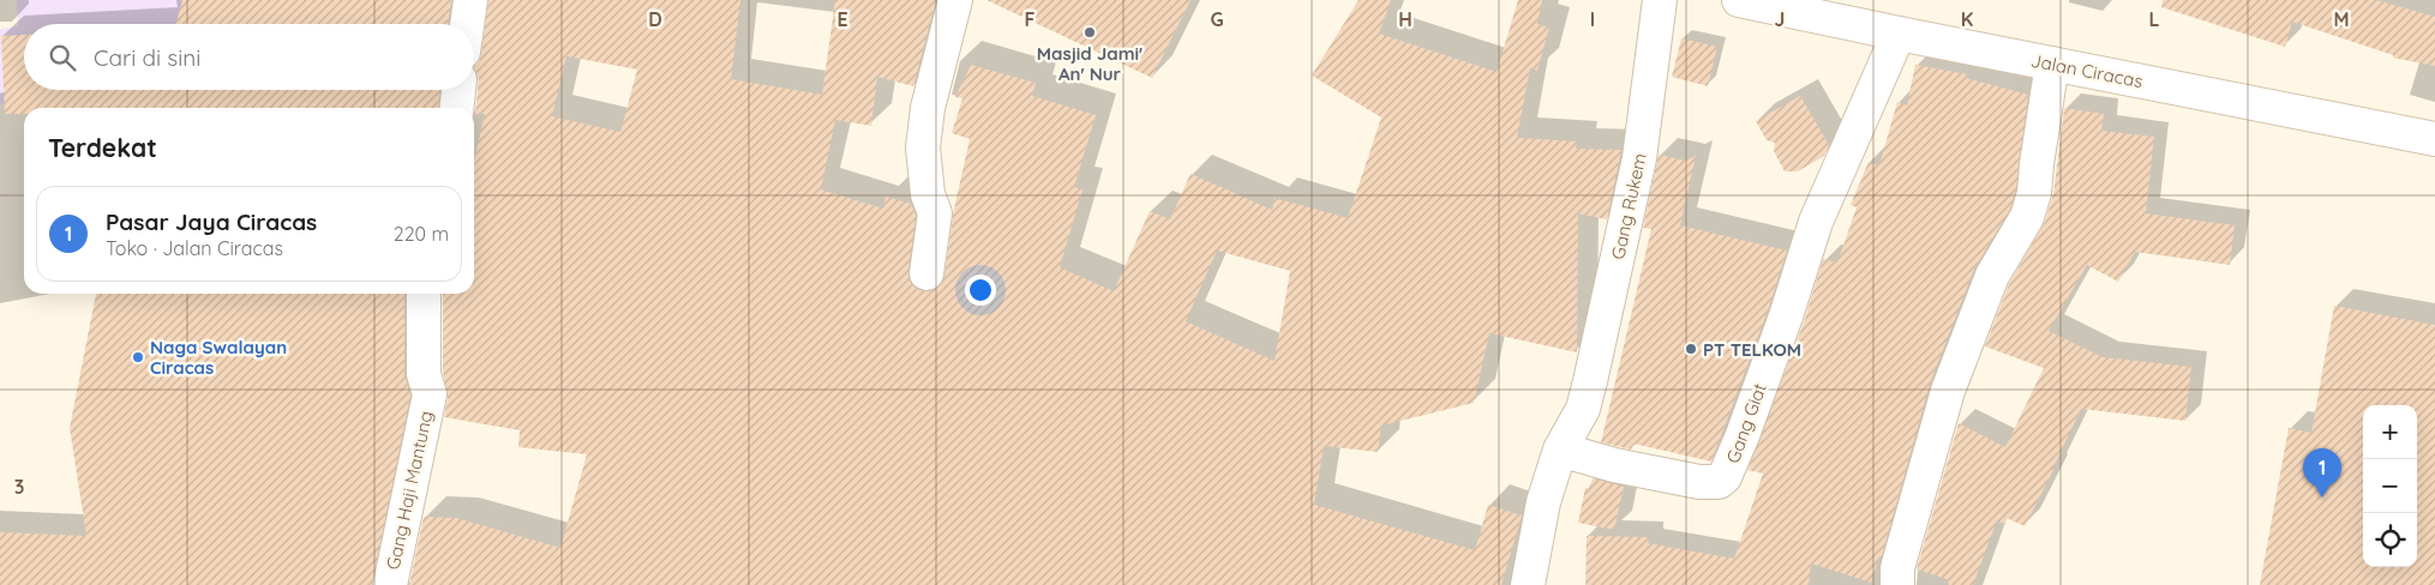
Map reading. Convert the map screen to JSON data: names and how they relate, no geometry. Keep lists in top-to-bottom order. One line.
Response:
{"streets":{"street":["Jalan Ciracas","Gang Rukem","Gang Giat","Gang Haji Mantung"]},"crossings":[["Jalan Ciracas","Gang Giat"],["Gang Rukem","Gang Giat"]],"places":["Masjid Jami' An' Nur","PT TELKOM","Naga Swalayan Ciracas"],"page":{"search":"Cari di sini","heading":"Terdekat","list":[{"mark":"1","name":"Pasar Jaya Ciracas","note":"Toko · Jalan Ciracas","value":"220 m"}],"map_buttons":["+","−"],"pins":"1"},"grid":{"columns":["D","E","F","G","H","I","J","K","L","M"],"rows":["3"]}}
